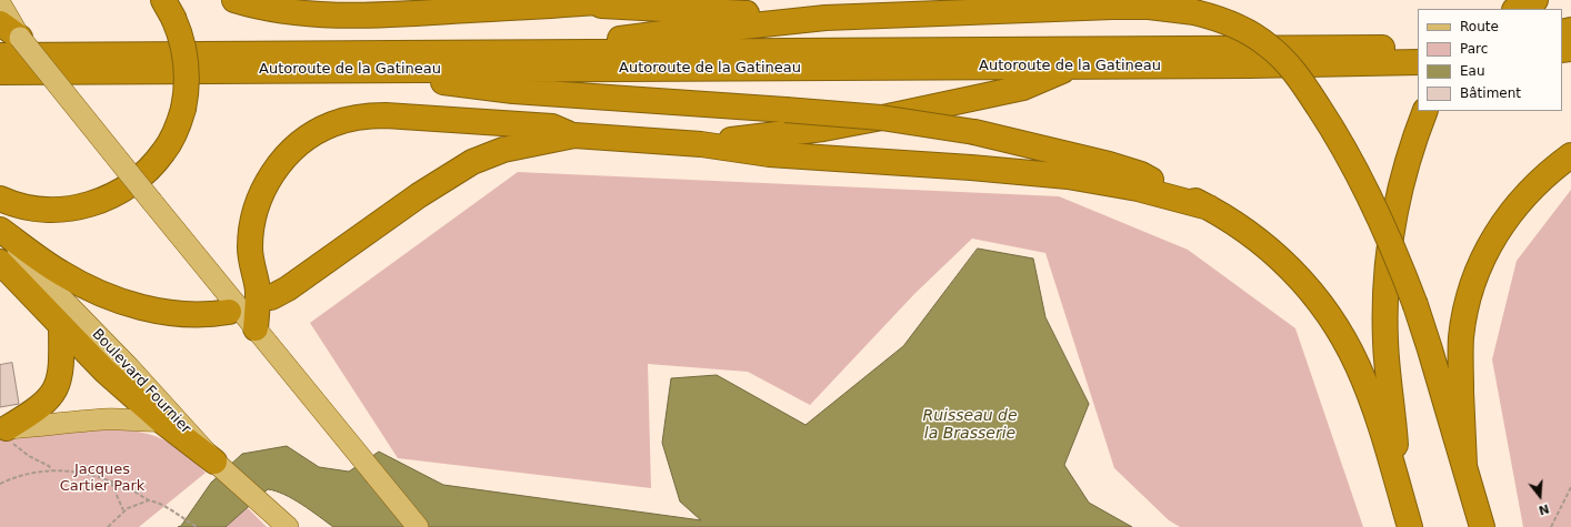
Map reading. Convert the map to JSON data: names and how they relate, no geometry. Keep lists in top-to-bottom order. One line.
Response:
{"streets":{"highway":["Autoroute de la Gatineau"],"main road":["Boulevard Fournier"]},"water":["Ruisseau de la Brasserie"],"parks":["Jacques Cartier Park"],"legend":["Route","Parc","Eau","Bâtiment"],"north":"bottom"}
